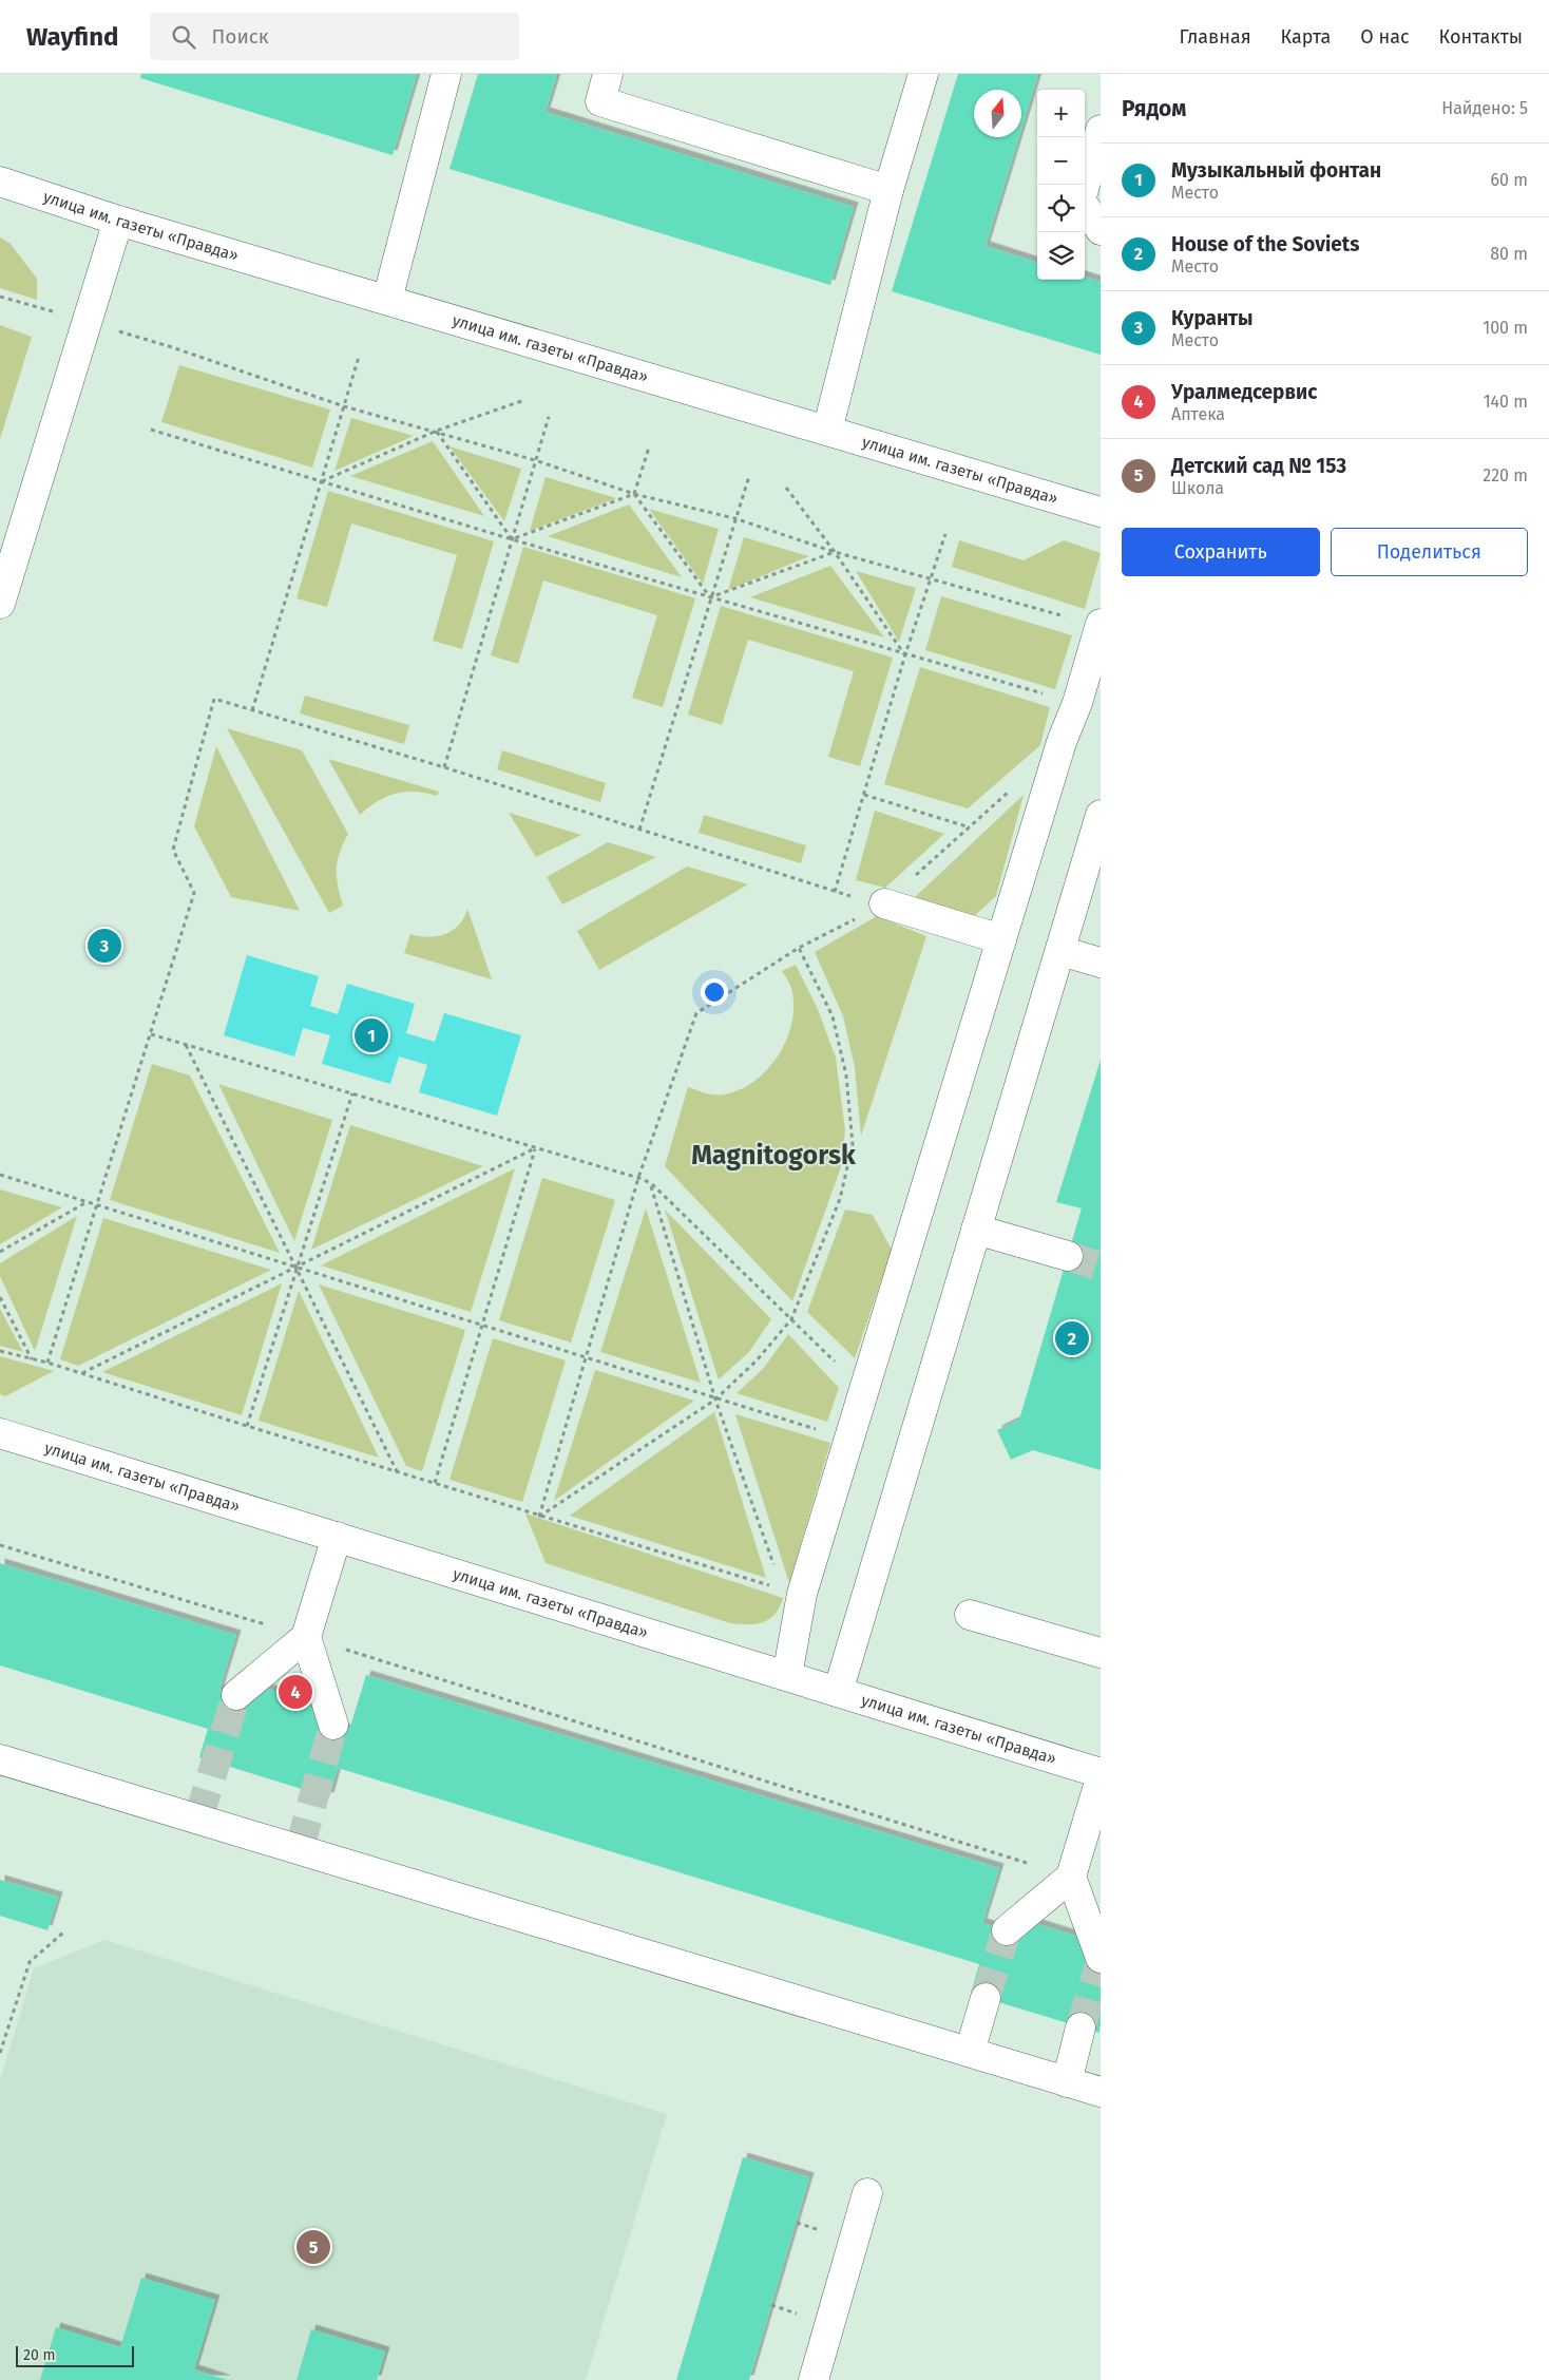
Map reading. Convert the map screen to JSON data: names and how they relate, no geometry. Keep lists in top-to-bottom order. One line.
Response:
{"streets":{"street":["улица им. газеты «Правда»"]},"districts":["Magnitogorsk"],"scale_bar":"20 m","north":"top","page":{"header":"Wayfind","search":"Поиск","nav":["Главная","Карта","О нас","Контакты"],"heading":["Рядом","Найдено: 5"],"map_buttons":["+","−"],"list":[{"mark":"1","name":"Музыкальный фонтан","note":"Место","value":"60 m"},{"mark":"2","name":"House of the Soviets","note":"Место","value":"80 m"},{"mark":"3","name":"Куранты","note":"Место","value":"100 m"},{"mark":"4","name":"Уралмедсервис","note":"Аптека","value":"140 m"},{"mark":"5","name":"Детский сад № 153","note":"Школа","value":"220 m"}],"buttons":["Сохранить","Поделиться"],"pins":["3","1","2","4","5"],"scale":"20 m"}}
